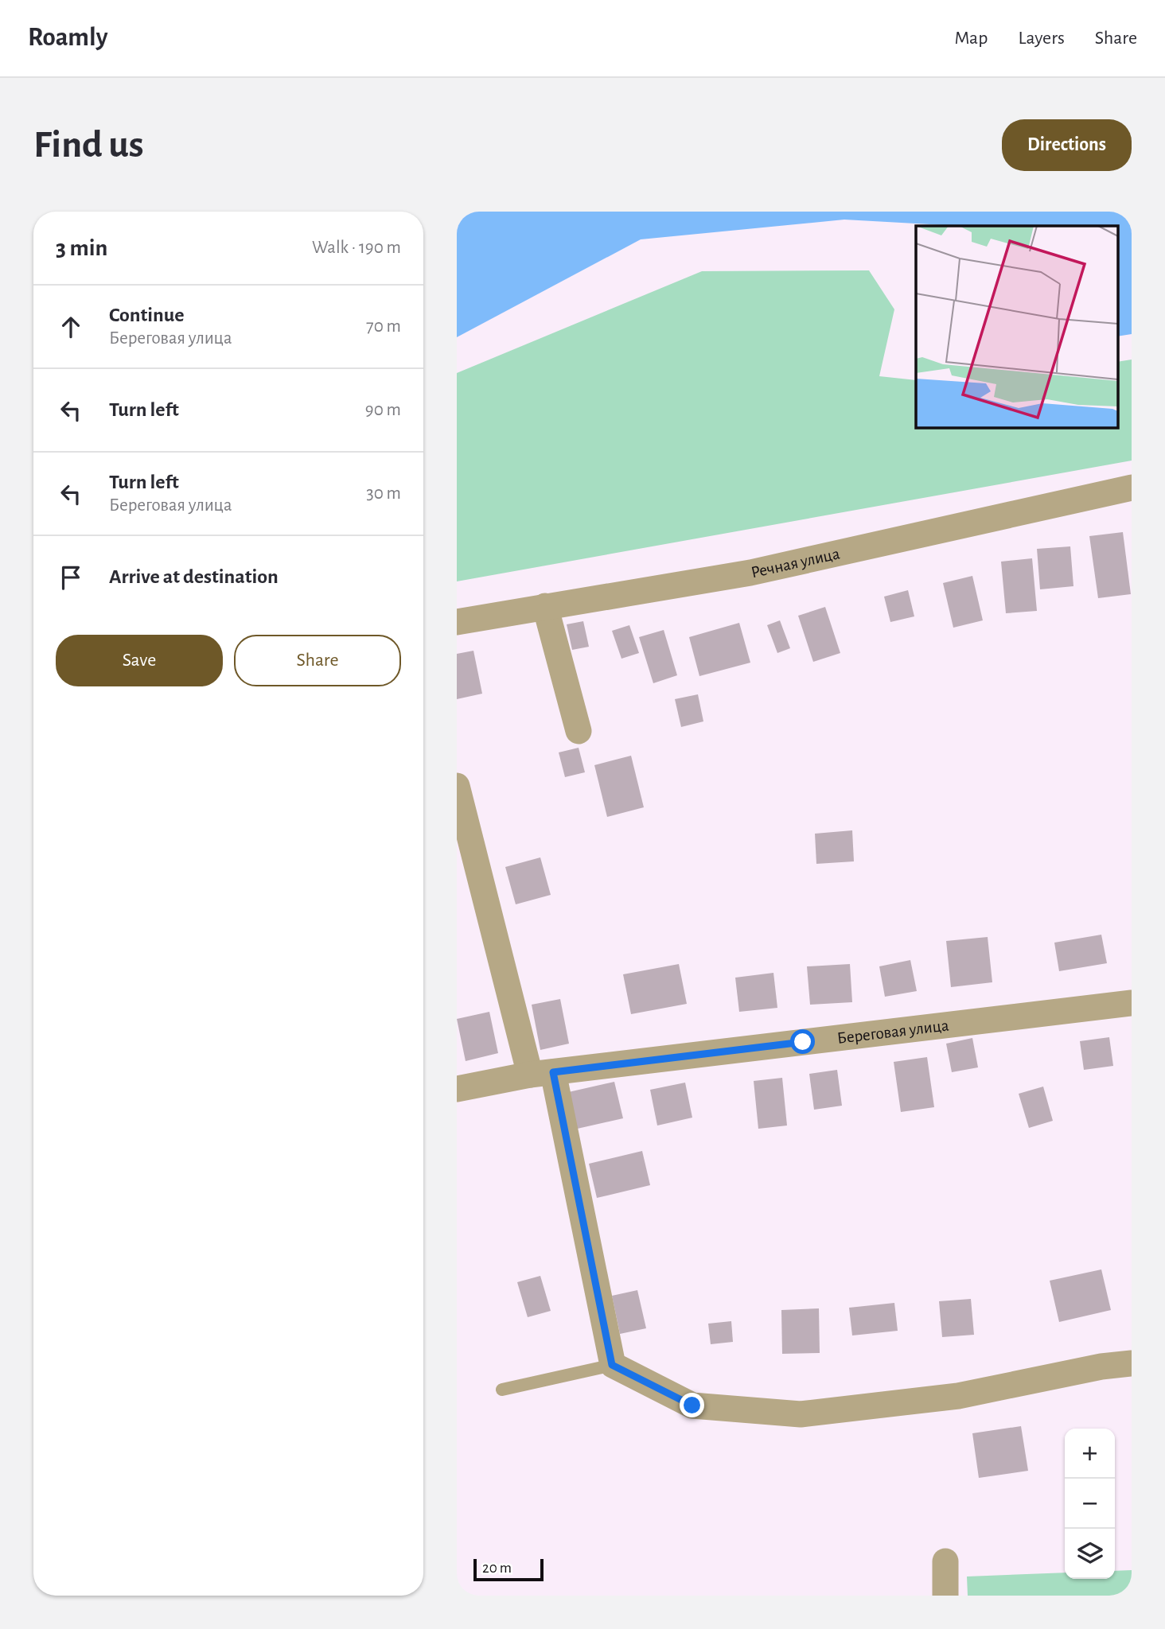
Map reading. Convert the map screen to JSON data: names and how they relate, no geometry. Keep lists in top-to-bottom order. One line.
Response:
{"streets":{"street":["Речная улица","Береговая улица"]},"scale_bar":"20 m","page":{"header":"Roamly","nav":["Map","Layers","Share"],"buttons":["Directions",["Save","Share"]],"title":"Find us","heading":["3 min","Walk · 190 m"],"list":[["Continue","Береговая улица","70 m"],["Turn left","90 m"],["Turn left","Береговая улица","30 m"],"Arrive at destination"],"map_buttons":["+","−"],"scale":"20 m"}}
